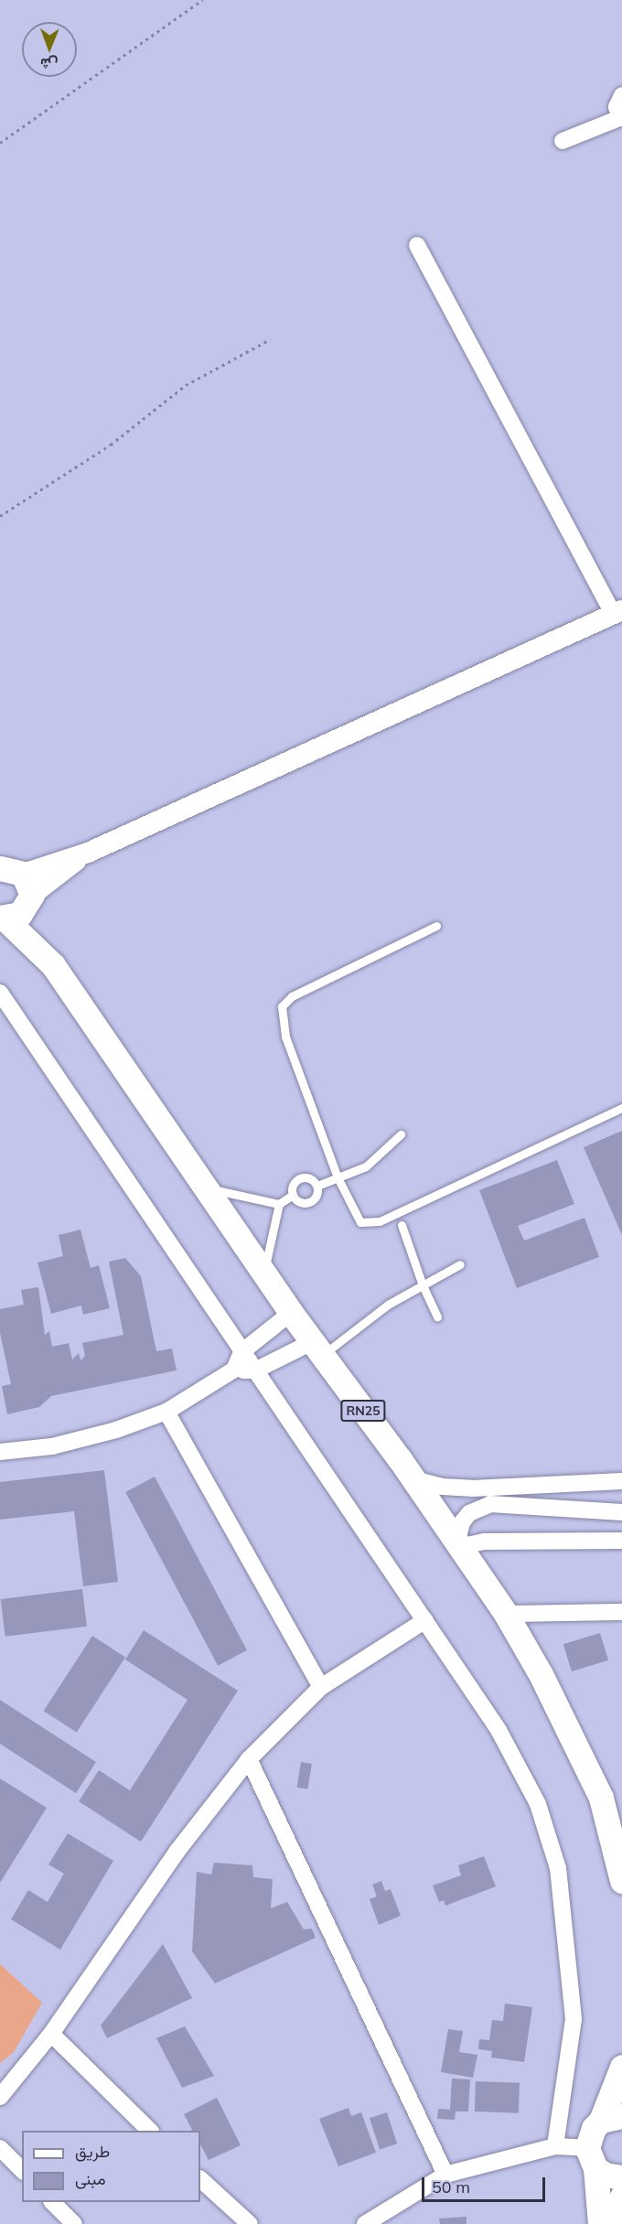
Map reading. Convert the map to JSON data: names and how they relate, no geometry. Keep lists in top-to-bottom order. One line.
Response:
{"streets":{"main road":["RN25"]},"legend":["طريق","مبنى"],"scale_bar":"50 m","north":"bottom"}
